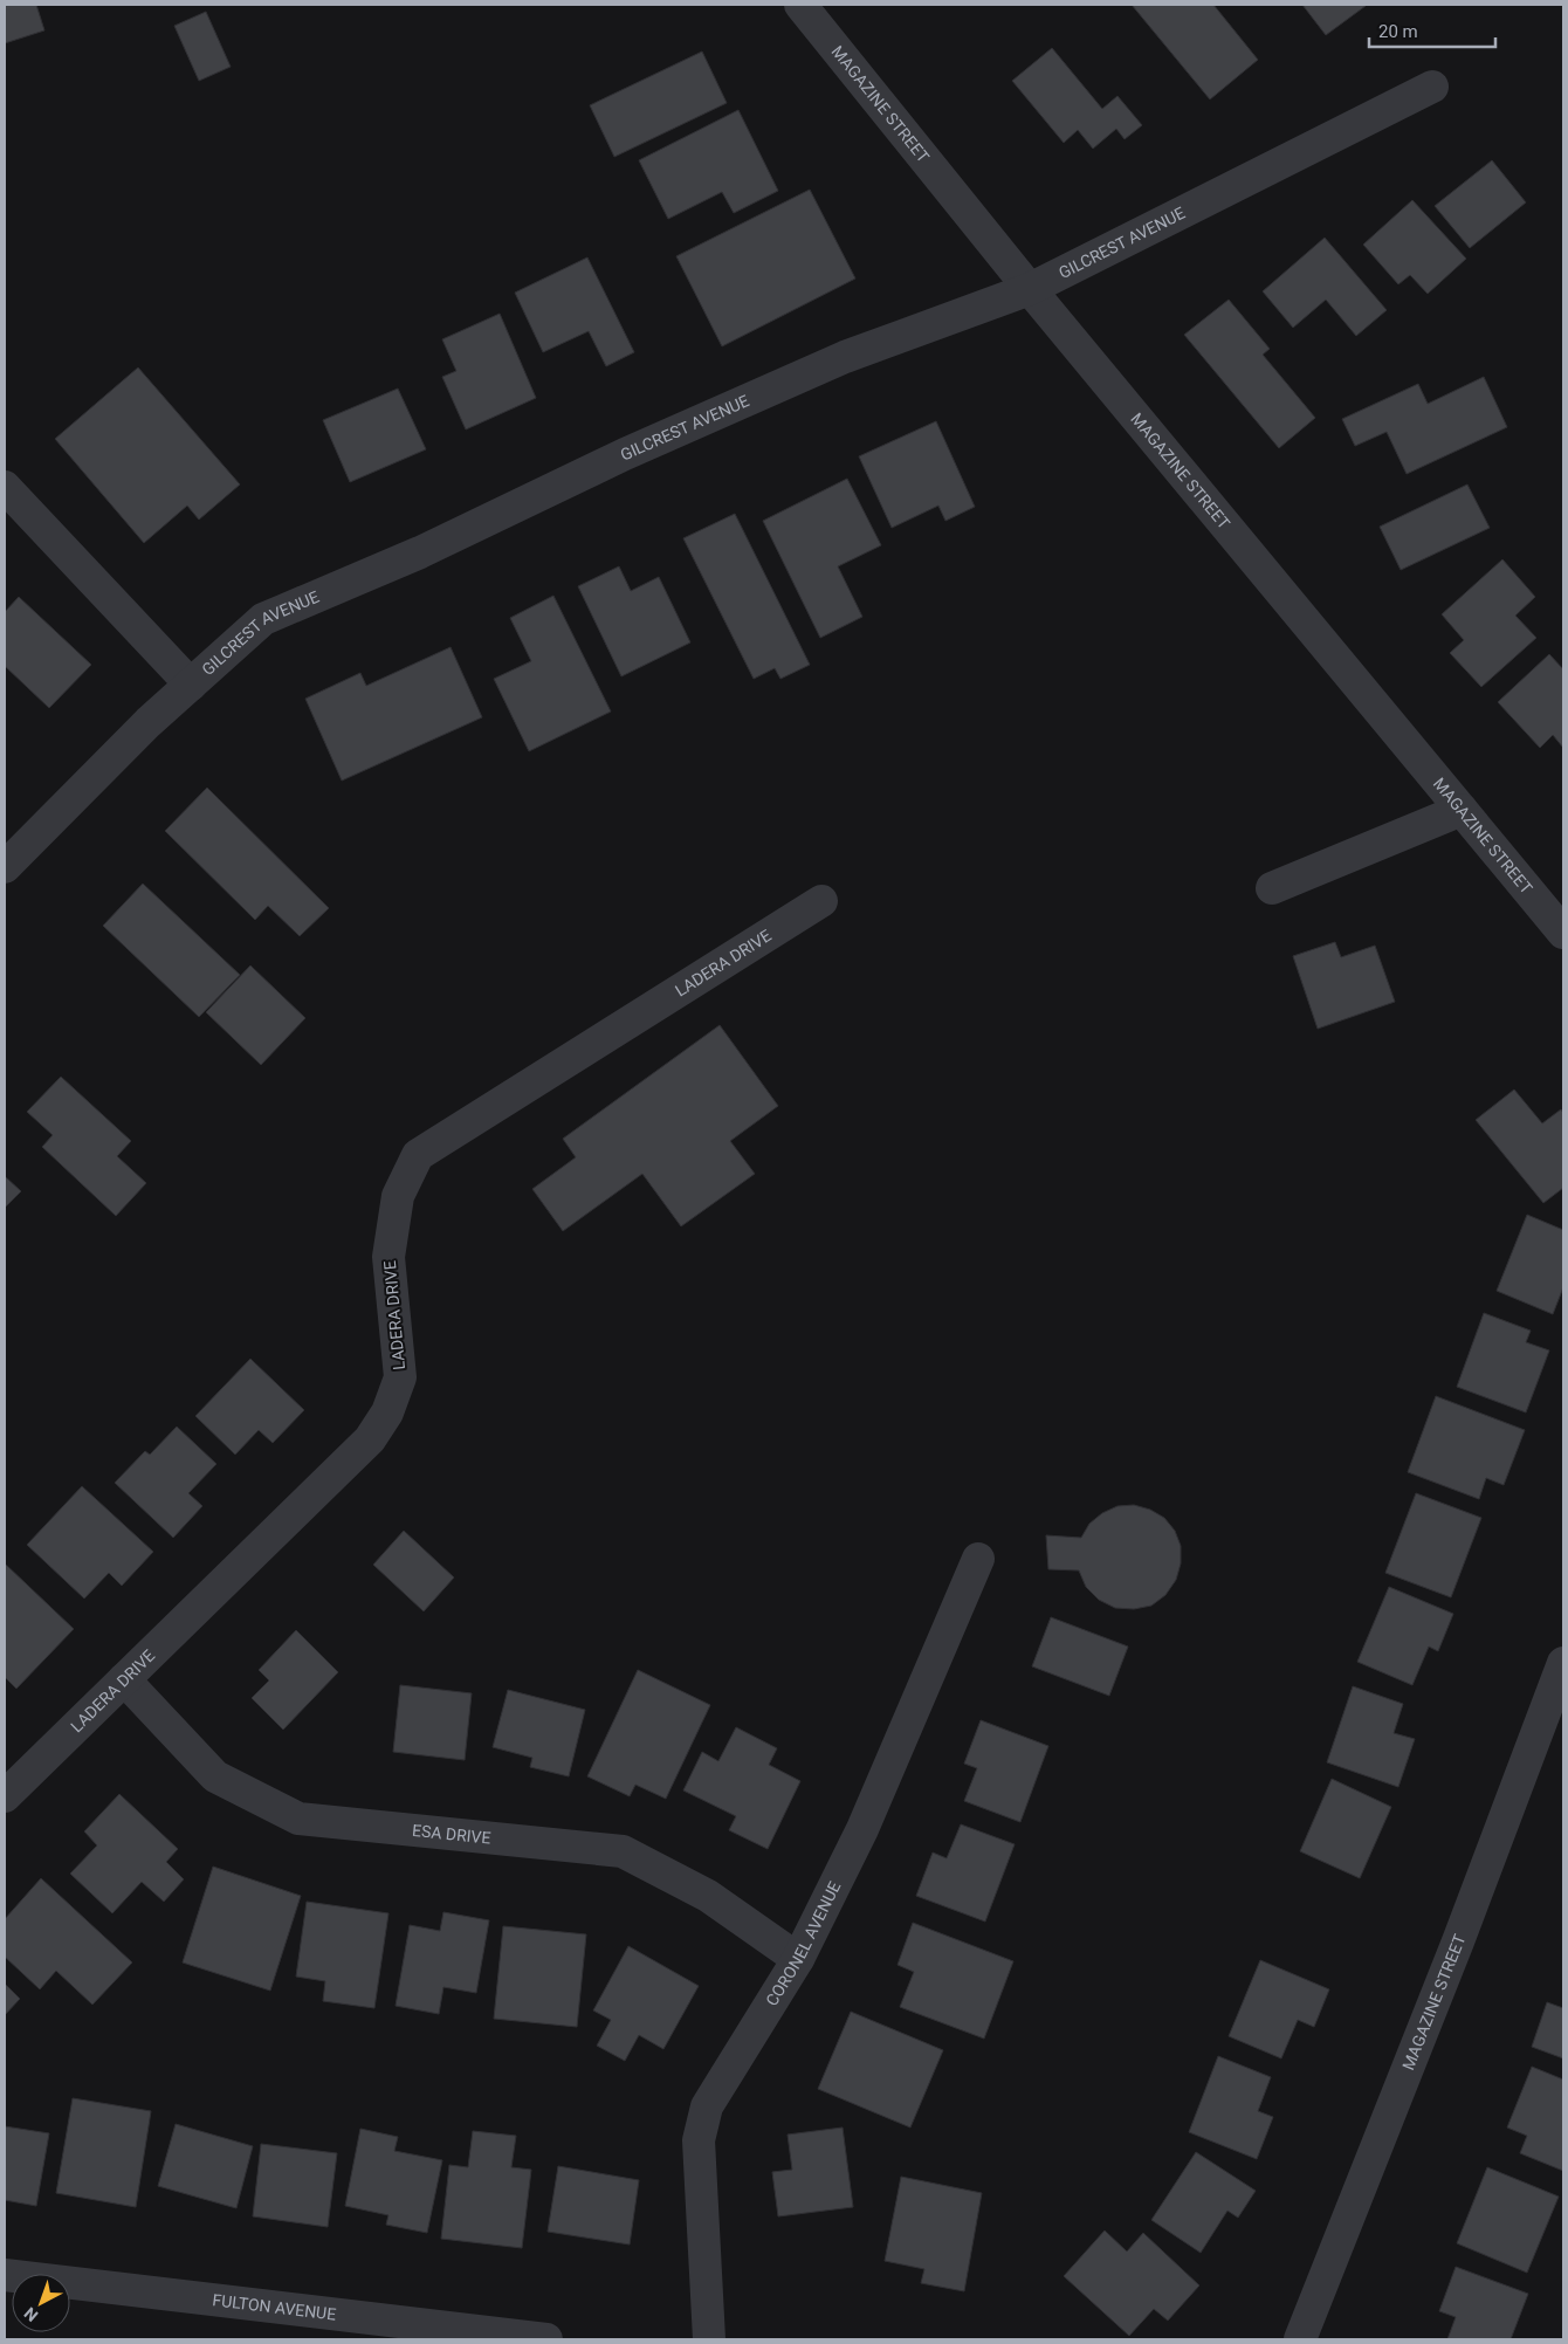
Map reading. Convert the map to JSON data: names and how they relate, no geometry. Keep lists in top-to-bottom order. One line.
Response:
{"streets":{"street":["MAGAZINE STREET","GILCREST AVENUE","LADERA DRIVE","ESA DRIVE","CORONEL AVENUE","FULTON AVENUE"]},"crossings":[["MAGAZINE STREET","GILCREST AVENUE"],["LADERA DRIVE","ESA DRIVE"],["ESA DRIVE","CORONEL AVENUE"]],"scale_bar":"20 m","north":"bottom left"}
